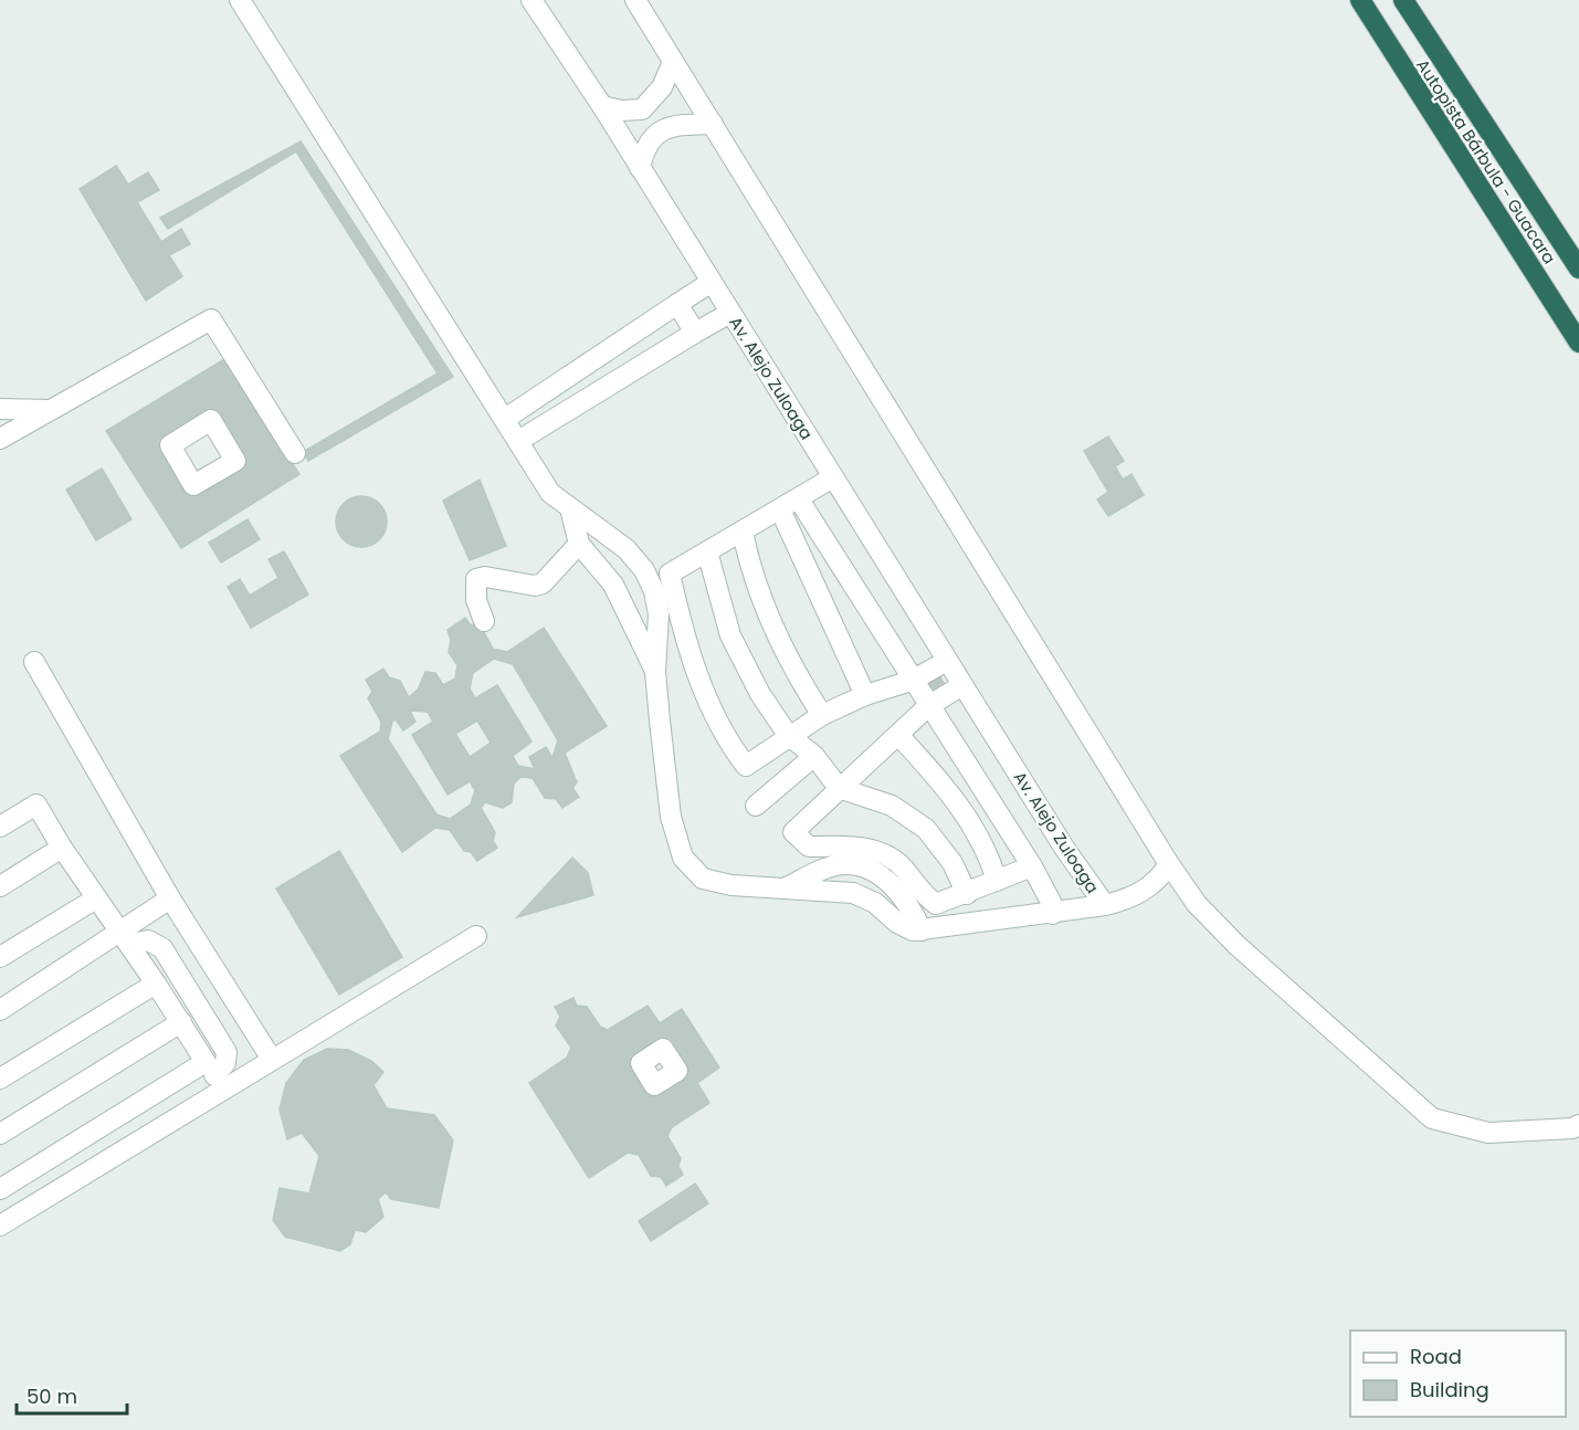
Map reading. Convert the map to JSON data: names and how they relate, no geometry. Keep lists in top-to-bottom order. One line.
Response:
{"streets":{"highway":["Autopista Bárbula - Guacara"],"street":["Av. Alejo Zuloaga"]},"legend":["Road","Building"],"scale_bar":"50 m"}
